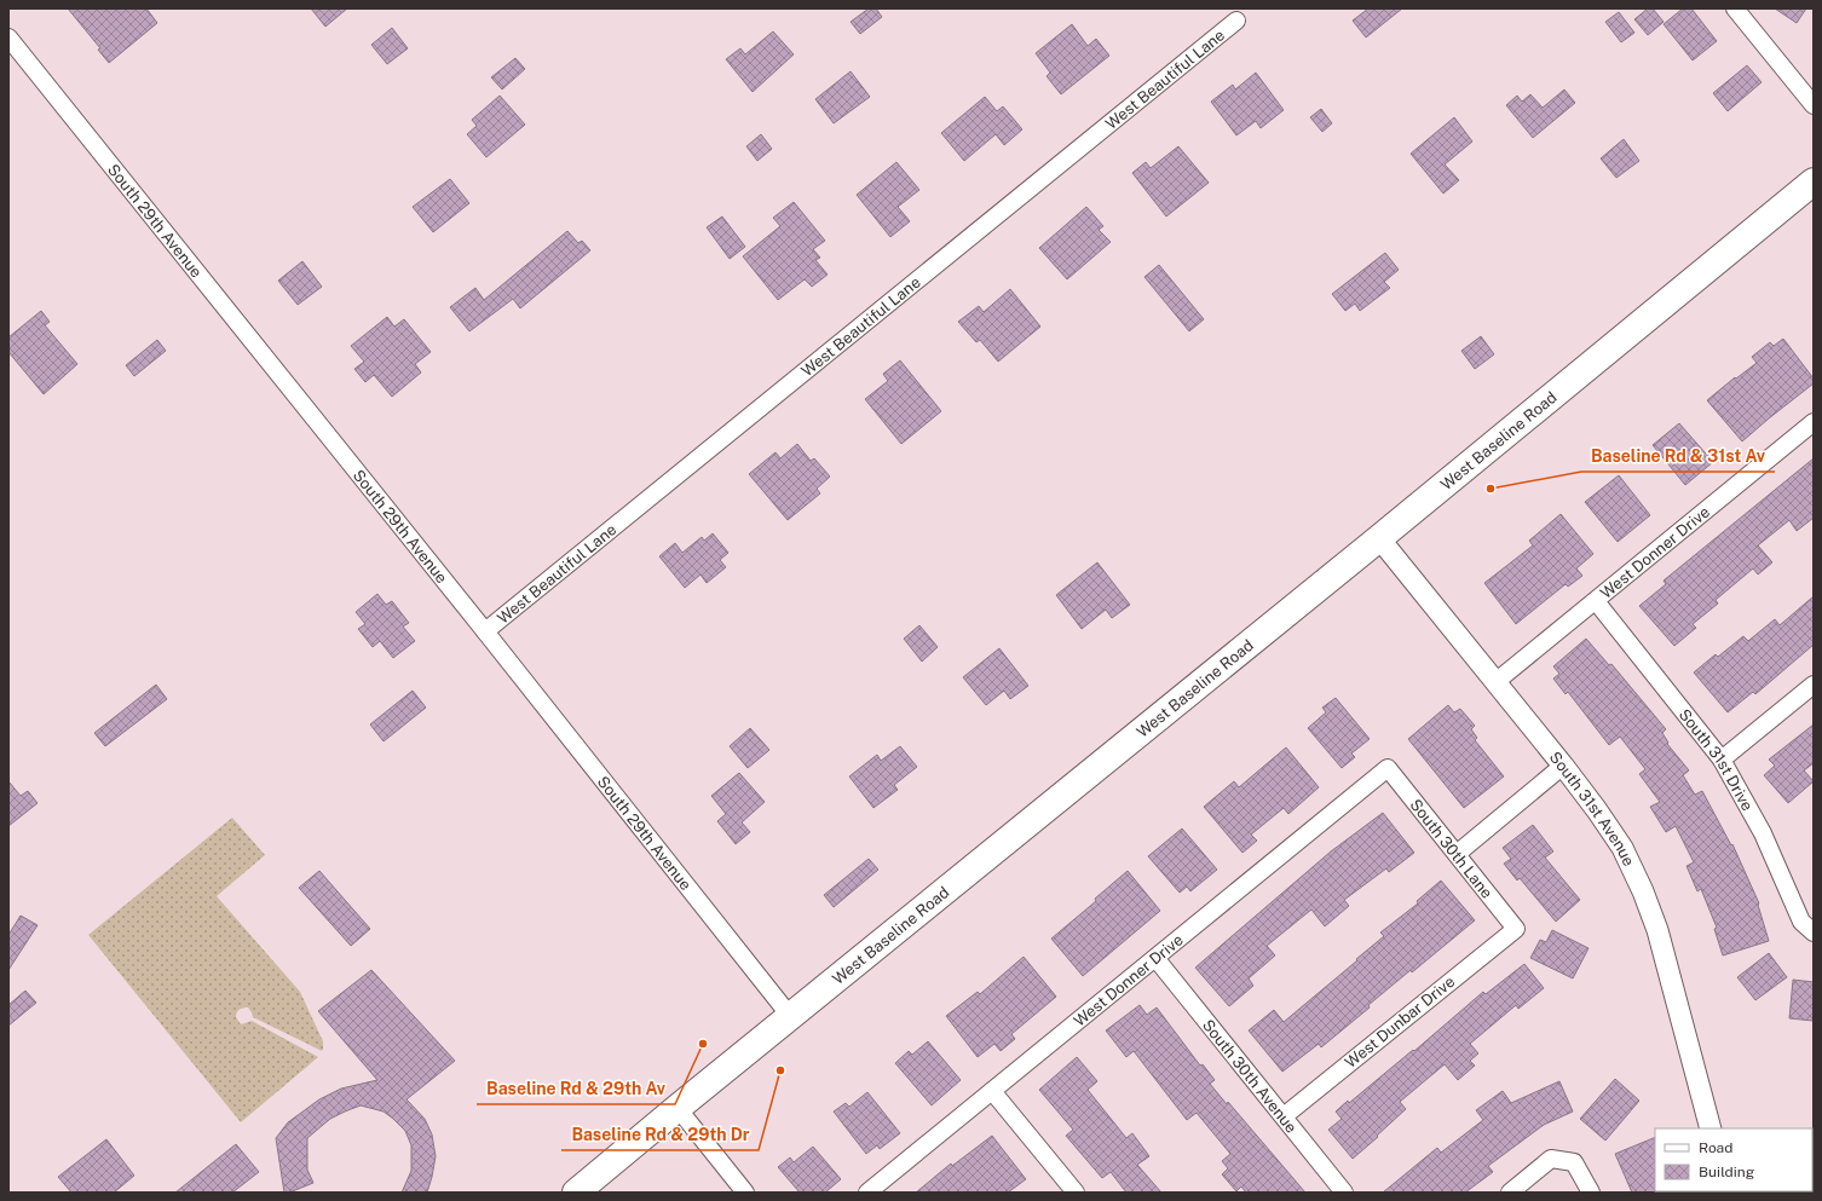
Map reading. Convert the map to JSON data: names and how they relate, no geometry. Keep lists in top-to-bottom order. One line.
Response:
{"streets":{"main road":["West Baseline Road"],"street":["West Beautiful Lane","South 29th Avenue","West Donner Drive","South 31st Drive","South 31st Avenue","South 30th Lane","West Dunbar Drive","South 30th Avenue"]},"crossings":[["West Beautiful Lane","South 29th Avenue"],["South 29th Avenue","West Baseline Road"],["West Baseline Road","South 31st Avenue"],["West Donner Drive","South 31st Drive"],["West Donner Drive","South 31st Avenue"],["West Donner Drive","South 30th Lane"],["West Donner Drive","South 30th Avenue"],["South 30th Lane","West Dunbar Drive"],["West Dunbar Drive","South 30th Avenue"]],"places":["Baseline Rd & 31st Av","Baseline Rd & 29th Av","Baseline Rd & 29th Dr"],"legend":["Road","Building"]}
